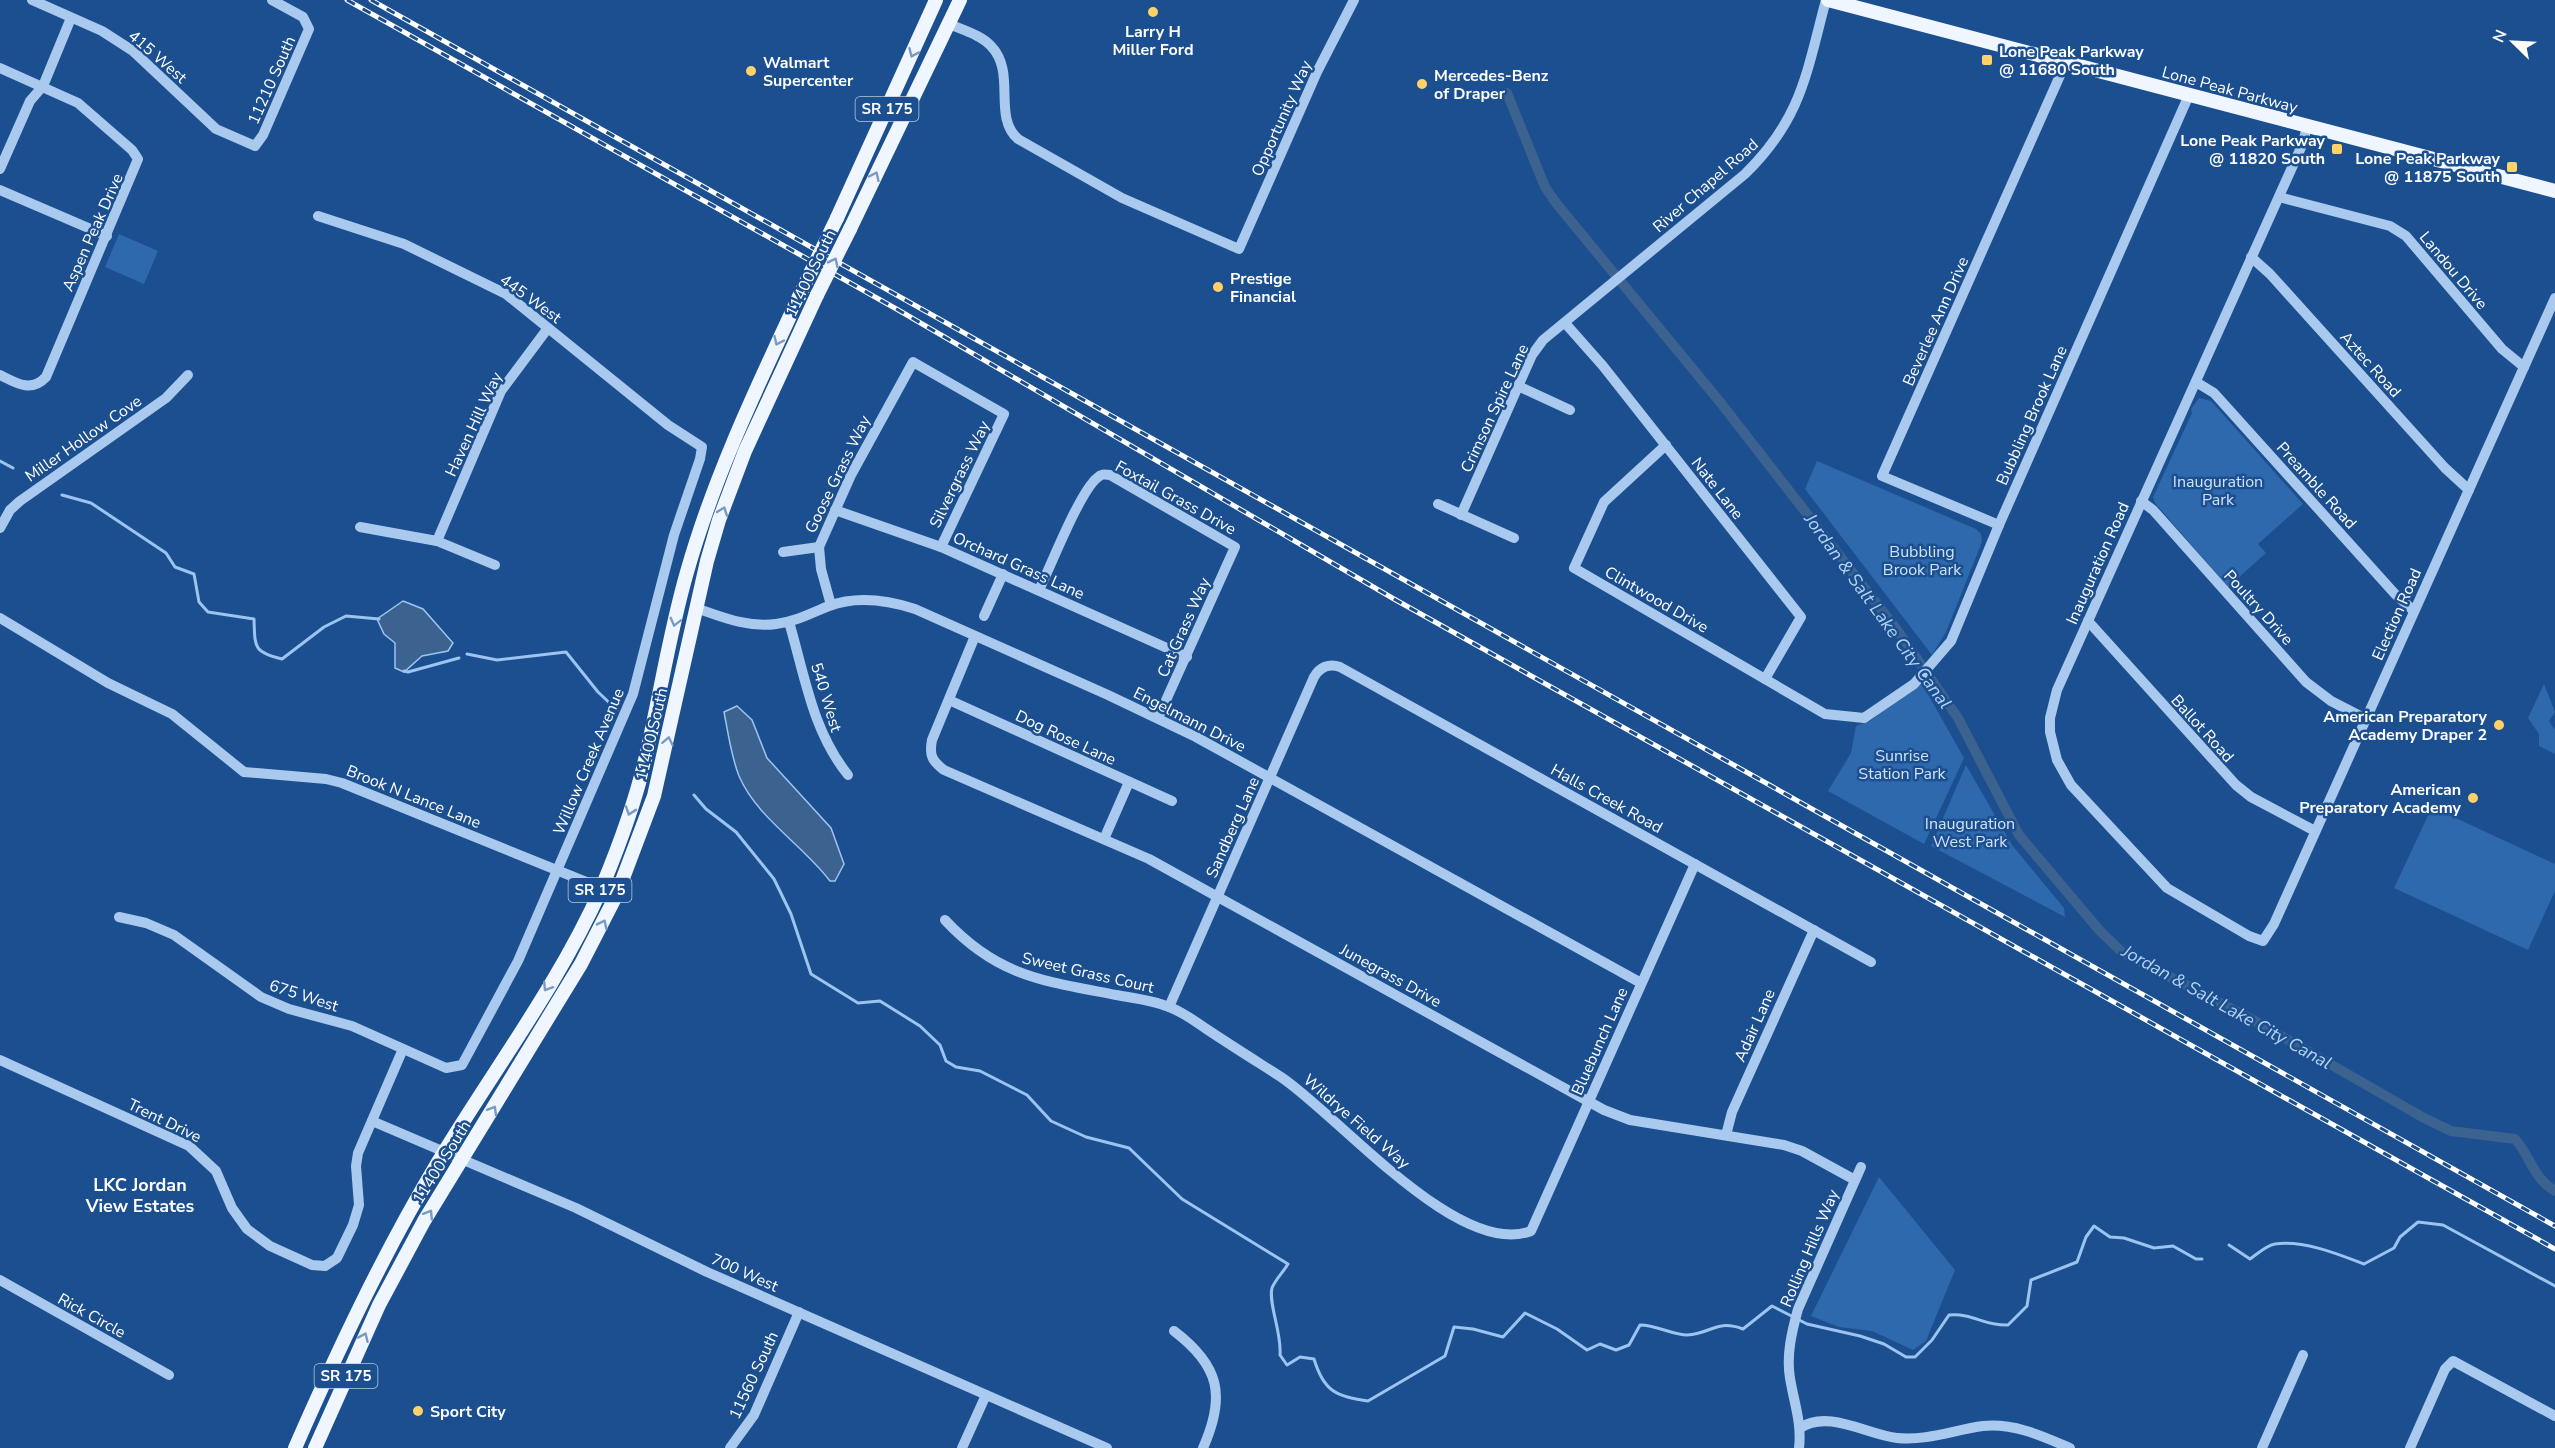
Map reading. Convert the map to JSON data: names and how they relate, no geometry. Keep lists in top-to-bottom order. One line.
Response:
{"streets":{"main road":["Lone Peak Parkway","SR 175","11400 South"],"street":["415 West","11210 South","Opportunity Way","River Chapel Road","Aspen Peak Drive","Landou Drive","445 West","Beverlee Ann Drive","Aztec Road","Crimson Spire Lane","Bubbling Brook Lane","Haven Hill Way","Miller Hollow Cove","Goose Grass Way","Silvergrass Way","Preamble Road","Nate Lane","Foxtail Grass Drive","Inauguration Road","Orchard Grass Lane","Clintwood Drive","Poultry Drive","Election Road","Cat Grass Way","540 West","Engelmann Drive","Ballot Road","Dog Rose Lane","Willow Creek Avenue","Brook N Lance Lane","Halls Creek Road","Sandberg Lane","Sweet Grass Court","Junegrass Drive","675 West","Adair Lane","Bluebunch Lane","Trent Drive","Wildrye Field Way","Rolling Hills Way","700 West","Rick Circle","11560 South"]},"crossings":[["415 West","11210 South"],["Lone Peak Parkway","River Chapel Road"],["Lone Peak Parkway","Beverlee Ann Drive"],["Lone Peak Parkway","Bubbling Brook Lane"],["Lone Peak Parkway","Inauguration Road"],["Opportunity Way","11400 South"],["River Chapel Road","Crimson Spire Lane"],["River Chapel Road","Nate Lane"],["Landou Drive","Inauguration Road"],["Landou Drive","Election Road"],["11400 South","Engelmann Drive"],["11400 South","Brook N Lance Lane"],["11400 South","700 West"],["445 West","Haven Hill Way"],["445 West","Willow Creek Avenue"],["Beverlee Ann Drive","Bubbling Brook Lane"],["Aztec Road","Inauguration Road"],["Aztec Road","Election Road"],["Crimson Spire Lane","Nate Lane"],["Bubbling Brook Lane","Clintwood Drive"],["Goose Grass Way","Silvergrass Way"],["Goose Grass Way","Orchard Grass Lane"],["Goose Grass Way","Engelmann Drive"],["Silvergrass Way","Orchard Grass Lane"],["Preamble Road","Inauguration Road"],["Preamble Road","Election Road"],["Nate Lane","Clintwood Drive"],["Foxtail Grass Drive","Orchard Grass Lane"],["Foxtail Grass Drive","Cat Grass Way"],["Inauguration Road","Poultry Drive"],["Inauguration Road","Election Road"],["Inauguration Road","Ballot Road"],["Orchard Grass Lane","Cat Grass Way"],["Poultry Drive","Election Road"],["Election Road","Ballot Road"],["Cat Grass Way","Engelmann Drive"],["540 West","Engelmann Drive"],["Engelmann Drive","Sandberg Lane"],["Engelmann Drive","Bluebunch Lane"],["Dog Rose Lane","Junegrass Drive"],["Willow Creek Avenue","Brook N Lance Lane"],["Willow Creek Avenue","675 West"],["Halls Creek Road","Sandberg Lane"],["Halls Creek Road","Adair Lane"],["Halls Creek Road","Bluebunch Lane"],["Sandberg Lane","Sweet Grass Court"],["Sandberg Lane","Junegrass Drive"],["Sandberg Lane","Wildrye Field Way"],["Sweet Grass Court","Wildrye Field Way"],["Junegrass Drive","Adair Lane"],["Junegrass Drive","Bluebunch Lane"],["Junegrass Drive","Rolling Hills Way"],["675 West","Trent Drive"],["Bluebunch Lane","Wildrye Field Way"],["Trent Drive","700 West"],["700 West","11560 South"]],"districts":["LKC Jordan View Estates"],"water":["Jordan & Salt Lake City Canal"],"parks":["Inauguration Park","Bubbling Brook Park","Sunrise Station Park","Inauguration West Park"],"places":{"other":["Larry H Miller Ford","Walmart Supercenter","Mercedes-Benz of Draper","Prestige Financial","American Preparatory Academy Draper 2","American Preparatory Academy","Sport City"],"transit":["Lone Peak Parkway @ 11680 South","Lone Peak Parkway @ 11820 South","Lone Peak Parkway @ 11875 South"]},"north":"top left"}
